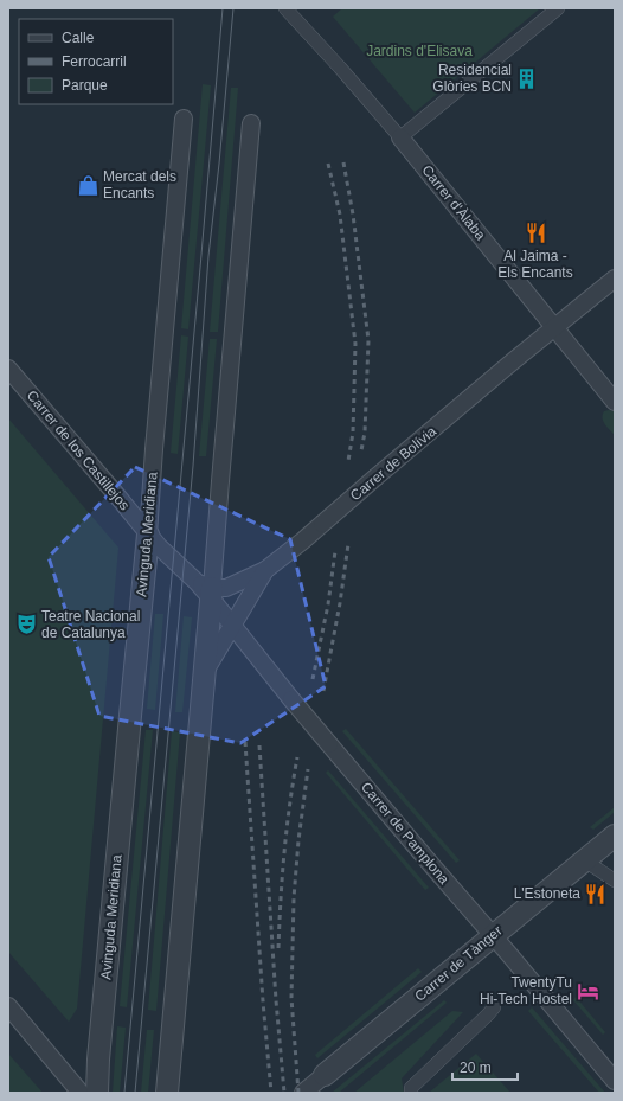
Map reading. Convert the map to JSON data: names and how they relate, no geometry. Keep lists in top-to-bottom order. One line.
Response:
{"streets":{"street":["Carrer d'Àlaba","Carrer de los Castillejos","Carrer de Bolívia","Avinguda Meridiana","Carrer de Pamplona","Carrer de Tànger"]},"crossings":[["Carrer d'Àlaba","Carrer de Bolívia"],["Carrer de los Castillejos","Avinguda Meridiana"],["Carrer de los Castillejos","Carrer de Pamplona"],["Carrer de Bolívia","Carrer de Pamplona"],["Avinguda Meridiana","Carrer de Pamplona"],["Carrer de Pamplona","Carrer de Tànger"]],"parks":["Jardins d'Elisava"],"places":{"building":["Residencial Glòries BCN"],"shop":["Mercat dels Encants"],"restaurant":["Al Jaima - Els Encants","L'Estoneta"],"theatre":["Teatre Nacional de Catalunya"],"hotel":["TwentyTu Hi-Tech Hostel"]},"legend":["Calle","Ferrocarril","Parque"],"scale_bar":"20 m"}
